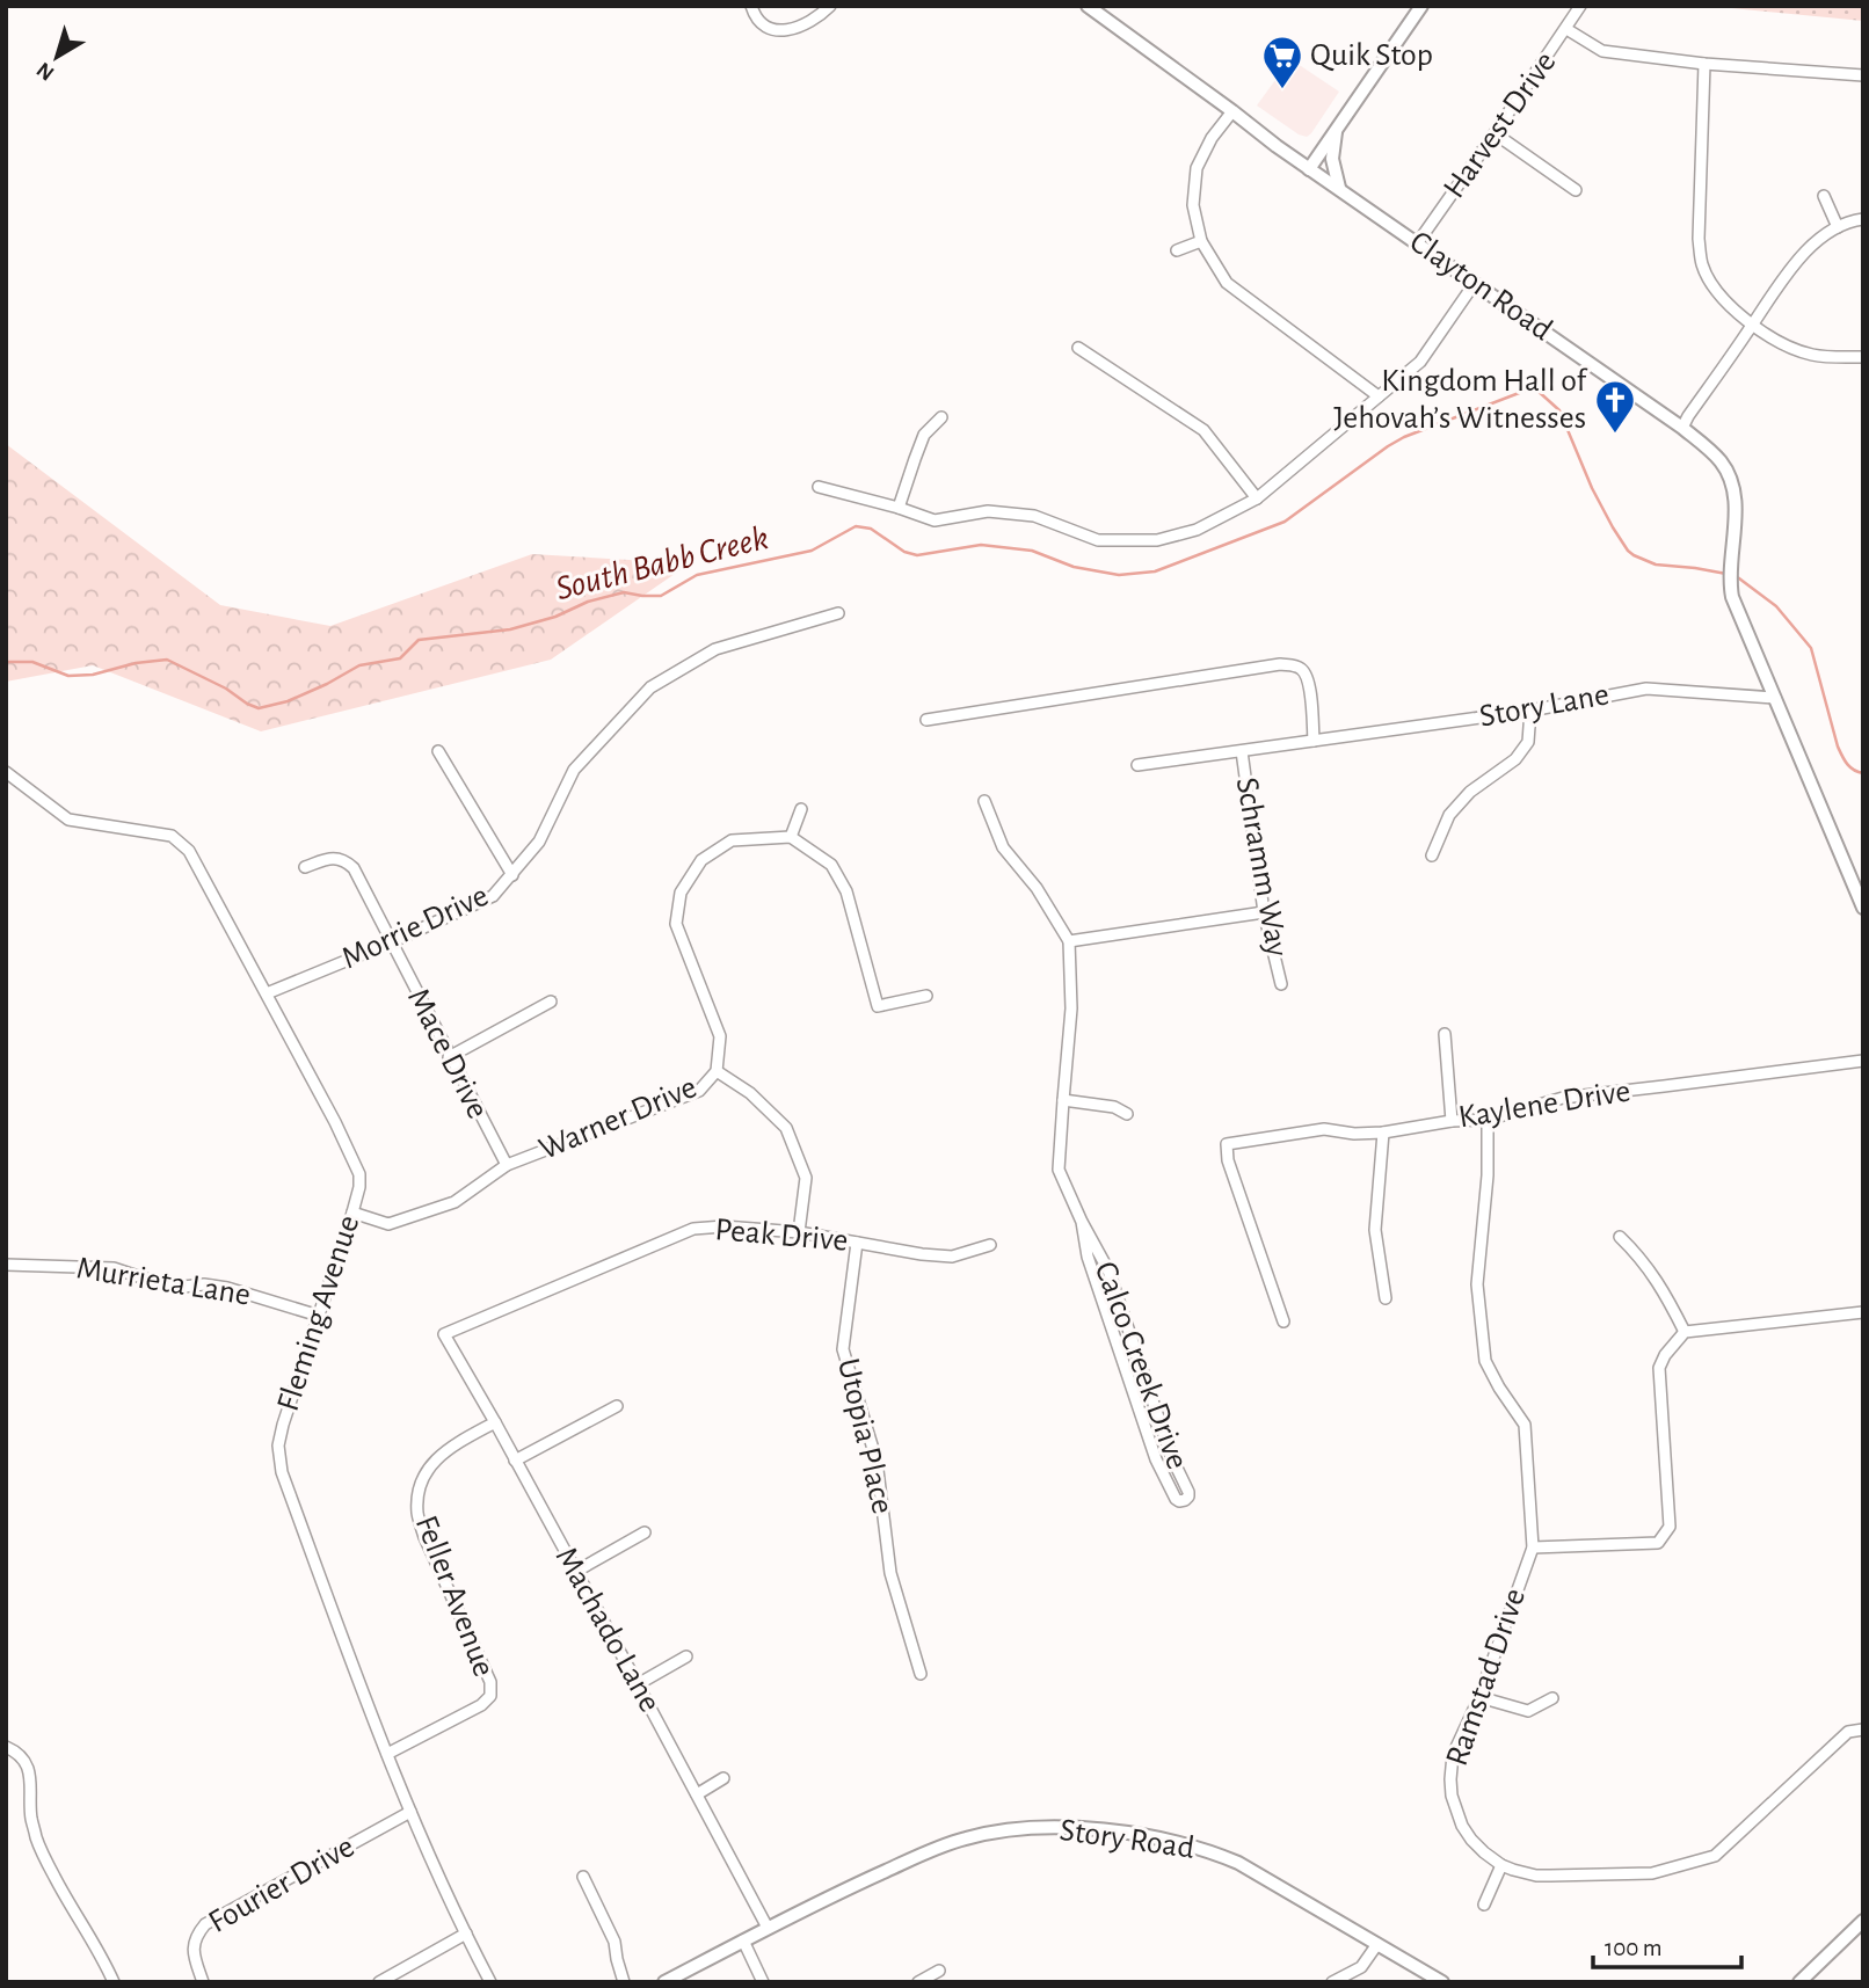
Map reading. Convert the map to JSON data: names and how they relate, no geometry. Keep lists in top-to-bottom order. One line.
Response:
{"streets":{"street":["Harvest Drive","Clayton Road","Story Lane","Schramm Way","Morrie Drive","Mace Drive","Kaylene Drive","Warner Drive","Peak Drive","Murrieta Lane","Fleming Avenue","Calco Creek Drive","Utopia Place","Feller Avenue","Machado Lane","Ramstad Drive","Story Road","Fourier Drive"]},"crossings":[["Harvest Drive","Clayton Road"],["Clayton Road","Story Lane"],["Story Lane","Schramm Way"],["Morrie Drive","Mace Drive"],["Morrie Drive","Fleming Avenue"],["Mace Drive","Warner Drive"],["Kaylene Drive","Ramstad Drive"],["Warner Drive","Fleming Avenue"],["Peak Drive","Utopia Place"],["Peak Drive","Machado Lane"],["Murrieta Lane","Fleming Avenue"],["Fleming Avenue","Feller Avenue"],["Fleming Avenue","Fourier Drive"],["Feller Avenue","Machado Lane"],["Machado Lane","Story Road"]],"water":["South Babb Creek"],"places":{"supermarket":["Quik Stop"],"church":["Kingdom Hall of Jehovah’s Witnesses"]},"scale_bar":"100 m","north":"bottom left"}
